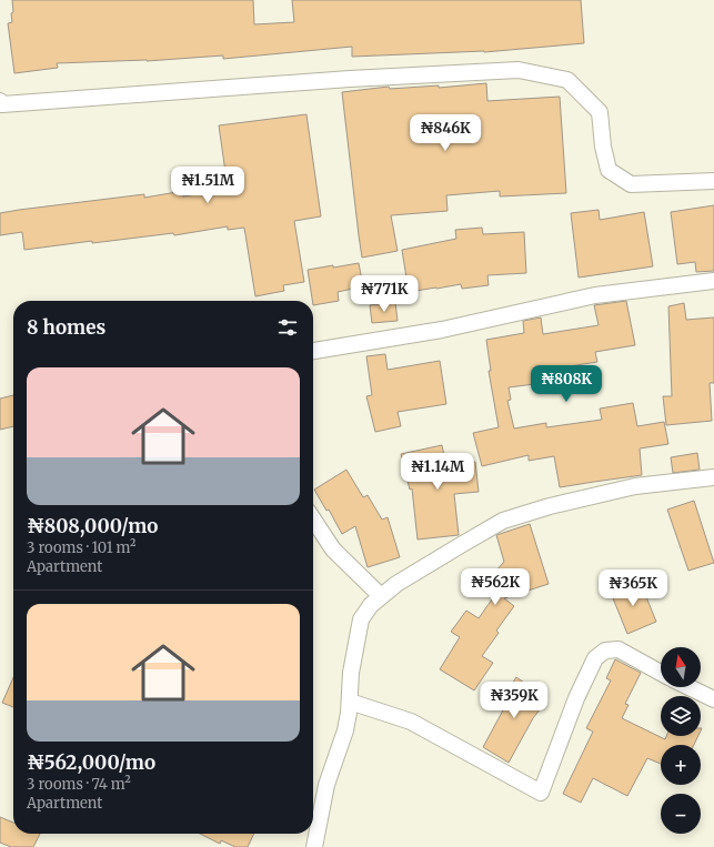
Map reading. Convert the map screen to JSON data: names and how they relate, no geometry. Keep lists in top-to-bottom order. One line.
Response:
{"north":"top","page":{"price":["₦846K","₦1.51M","₦771K","₦808K","₦1.14M","₦562K","₦365K","₦359K"],"heading":"8 homes","list":[{"name":"₦808,000/mo","note":"3 rooms · 101 m² · Apartment"},{"name":"₦562,000/mo","note":"3 rooms · 74 m² · Apartment"}],"map_buttons":["+","−"]}}
